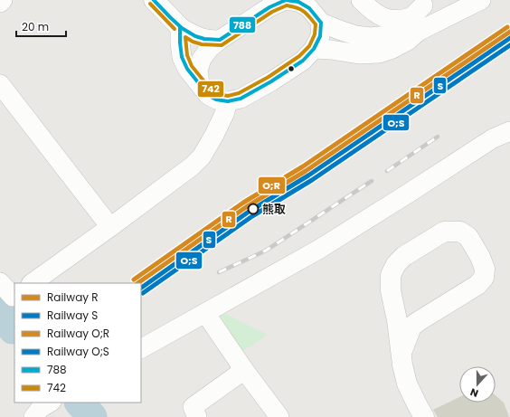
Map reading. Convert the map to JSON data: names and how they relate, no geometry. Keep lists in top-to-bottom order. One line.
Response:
{"places":["熊取"],"lines":["transit line 788","transit line 742","rail line O;R","rail line R","rail line S","rail line O;S"],"legend":["Railway R","Railway S","Railway O;R","Railway O;S","788","742"],"scale_bar":"20 m","north":"bottom"}
